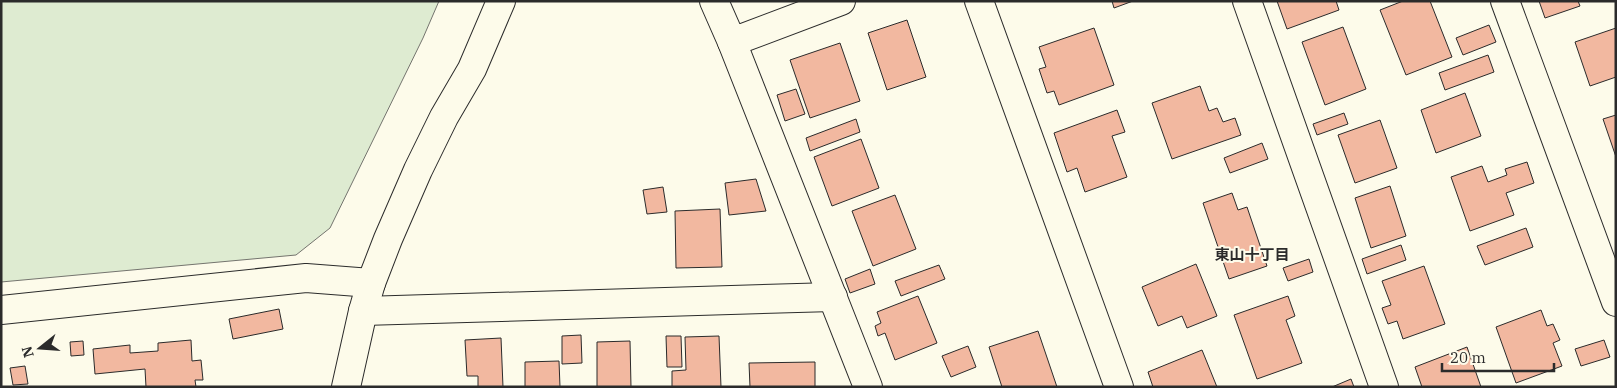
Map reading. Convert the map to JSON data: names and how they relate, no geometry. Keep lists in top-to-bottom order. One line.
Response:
{"districts":["東山十丁目"],"scale_bar":"20 m","north":"left"}
